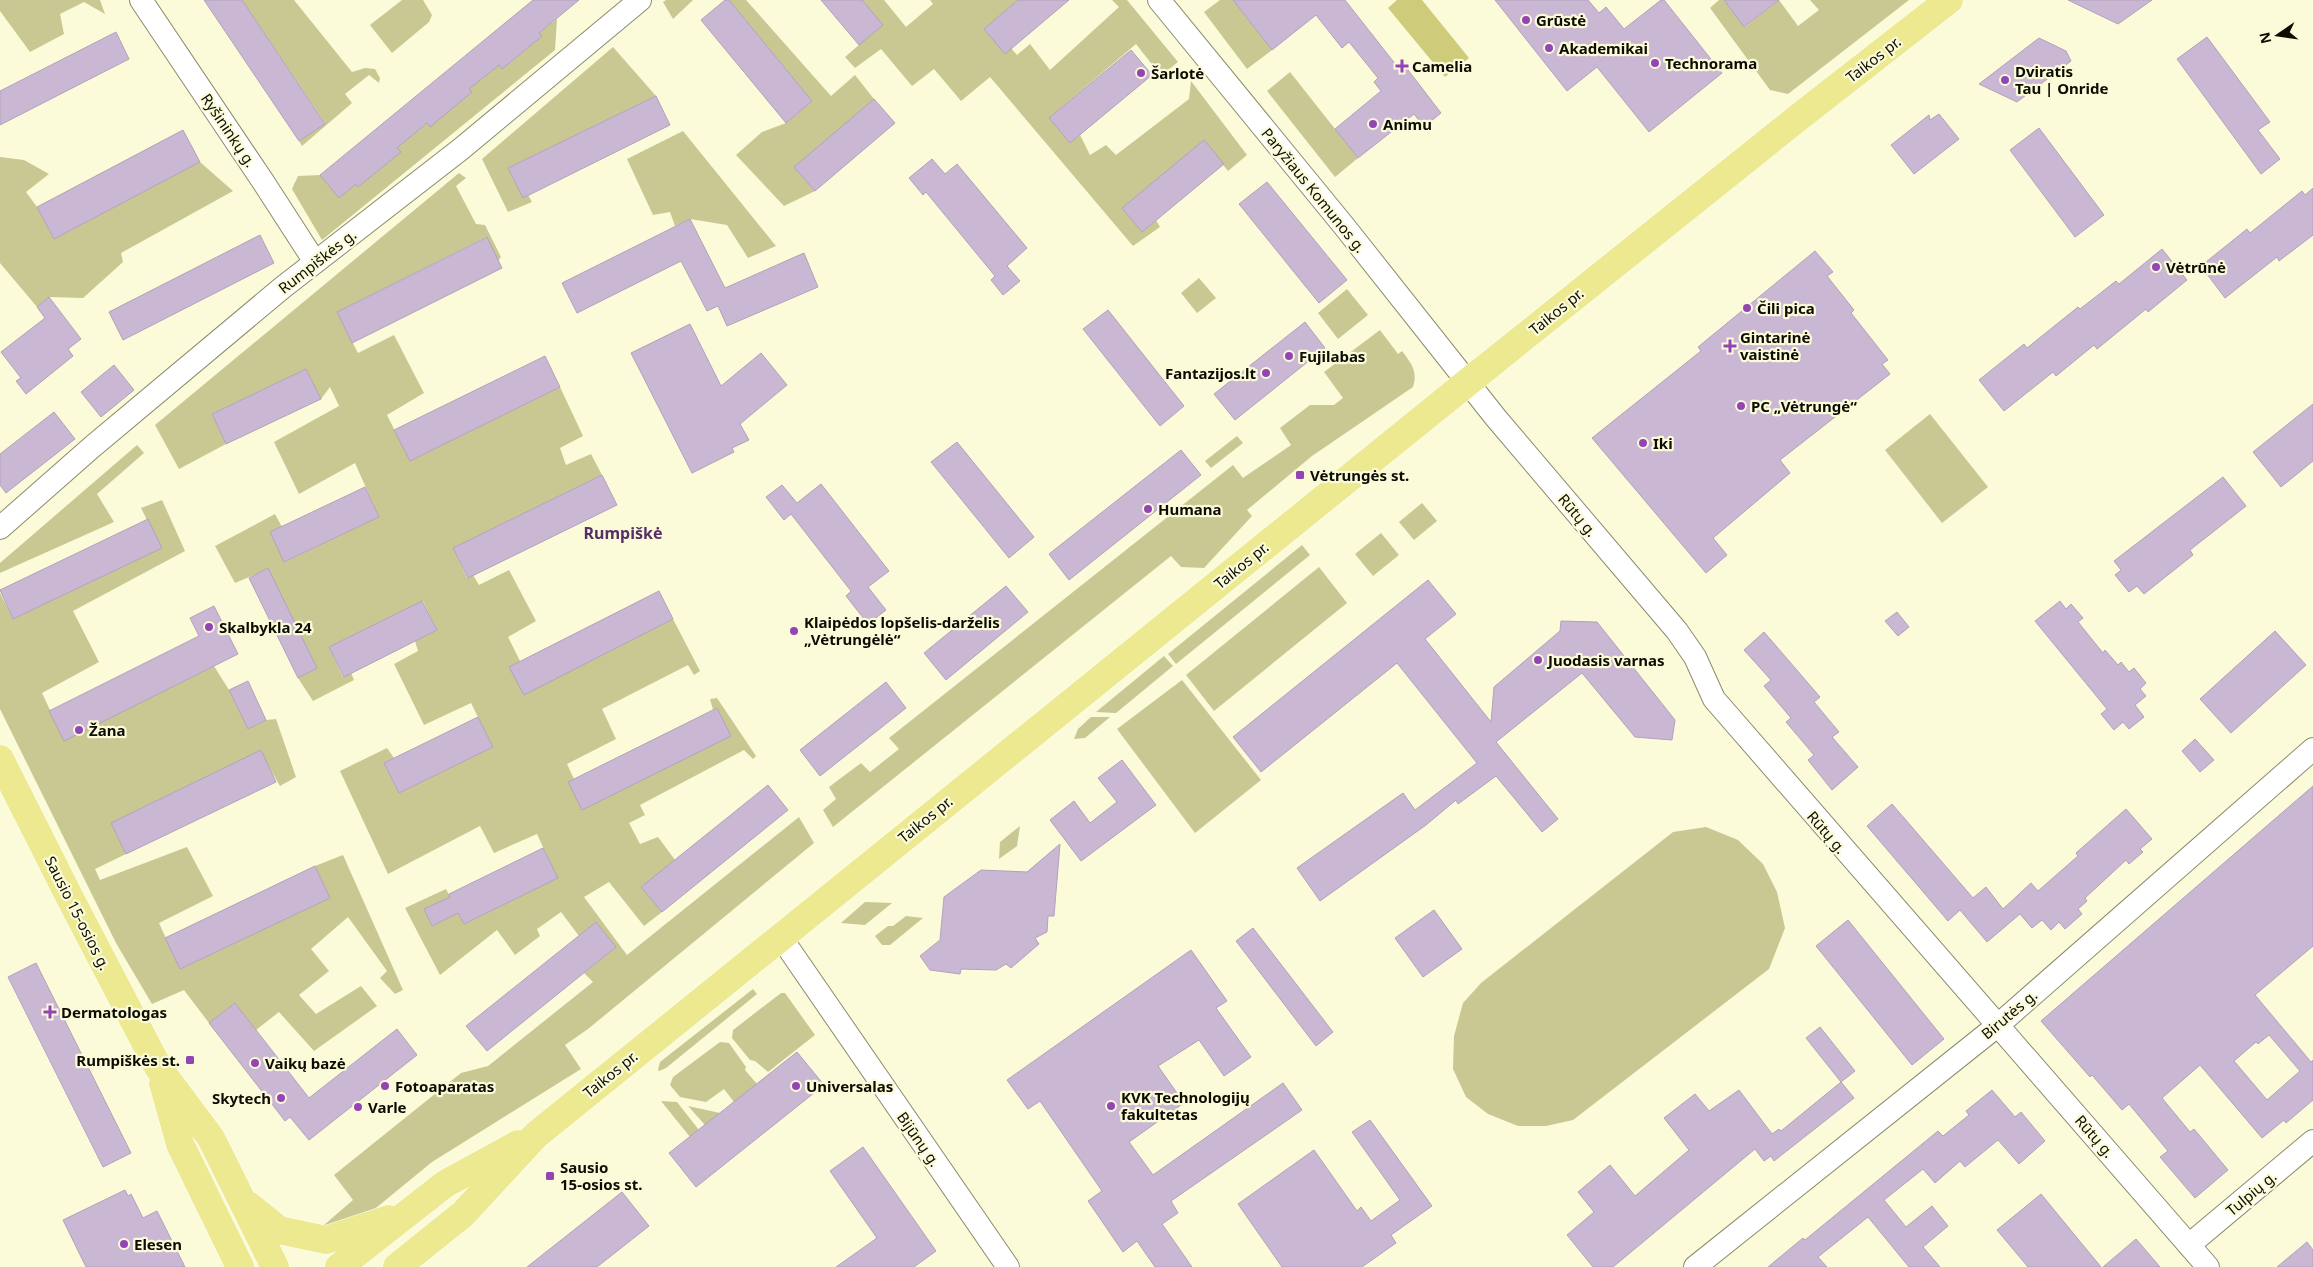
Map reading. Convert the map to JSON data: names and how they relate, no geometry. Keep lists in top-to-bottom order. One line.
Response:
{"streets":{"main road":["Taikos pr.","Sausio 15-osios g."],"street":["Ryšininkų g.","Paryžiaus Komunos g.","Rumpiškės g.","Rūtų g.","Birutės g.","Bijūnų g.","Tulpių g."]},"crossings":[["Taikos pr.","Paryžiaus Komunos g."],["Taikos pr.","Rūtų g."],["Taikos pr.","Bijūnų g."],["Ryšininkų g.","Rumpiškės g."],["Paryžiaus Komunos g.","Rūtų g."],["Rūtų g.","Birutės g."],["Rūtų g.","Tulpių g."]],"districts":["Rumpiškė"],"places":{"other":["Grūstė","Akademikai","Technorama","Šarlotė","Dviratis Tau | Onride","Animu","Vėtrūnė","Čili pica","Fujilabas","Fantazijos.lt","PC „Vėtrungė“","Iki","Humana","Skalbykla 24","Klaipėdos lopšelis-darželis „Vėtrungėlė“","Juodasis varnas","Žana","Vaikų bazė","Fotoaparatas","Universalas","Skytech","KVK Technologijų fakultetas","Varle","Elesen"],"health":["Camelia","Gintarinė vaistinė","Dermatologas"],"transit":["Vėtrungės st.","Rumpiškės st.","Sausio 15-osios st."]},"north":"left"}
